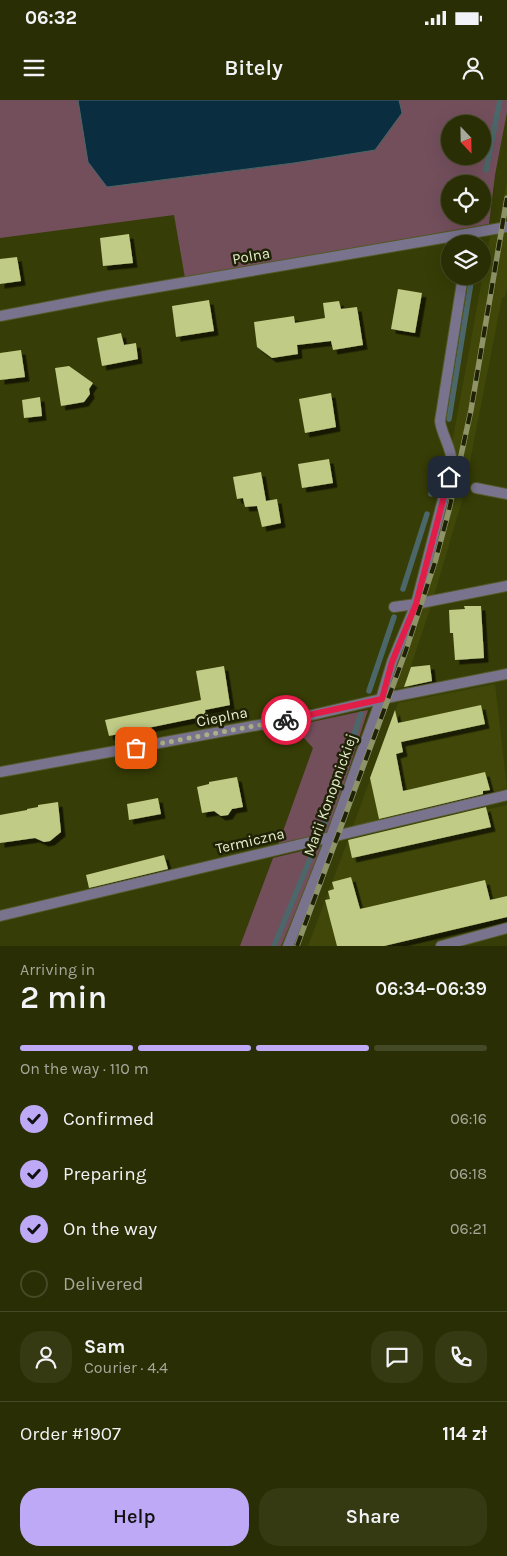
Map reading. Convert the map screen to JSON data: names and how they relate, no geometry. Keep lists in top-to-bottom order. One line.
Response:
{"streets":{"street":["Polna","Cieplna","Marii Konopnickiej","Termiczna"]},"crossings":[["Cieplna","Marii Konopnickiej"],["Marii Konopnickiej","Termiczna"]],"north":"bottom","page":{"status":"06:32","header":"Bitely","heading":["2 min","Arriving in","06:34–06:39"],"panel":["Sam","Courier · 4.4","Order #1907","114 zł"],"bar":"On the way · 110 m","list":[["Confirmed","06:16"],["Preparing","06:18"],["On the way","06:21"],"Delivered"],"buttons":["Help","Share"]}}
